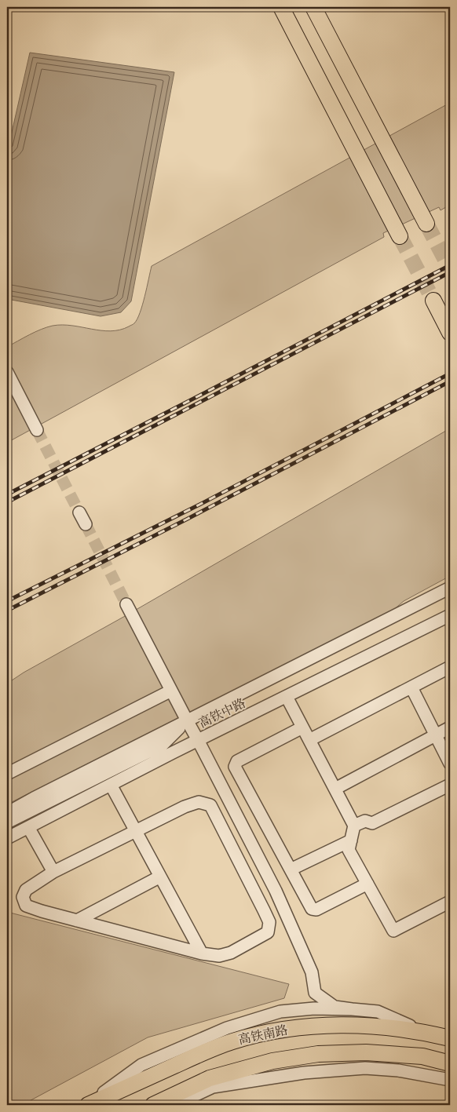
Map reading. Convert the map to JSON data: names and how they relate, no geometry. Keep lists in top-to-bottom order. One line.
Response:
{"streets":{"main road":["高铁南路"],"street":["高铁中路"]}}
